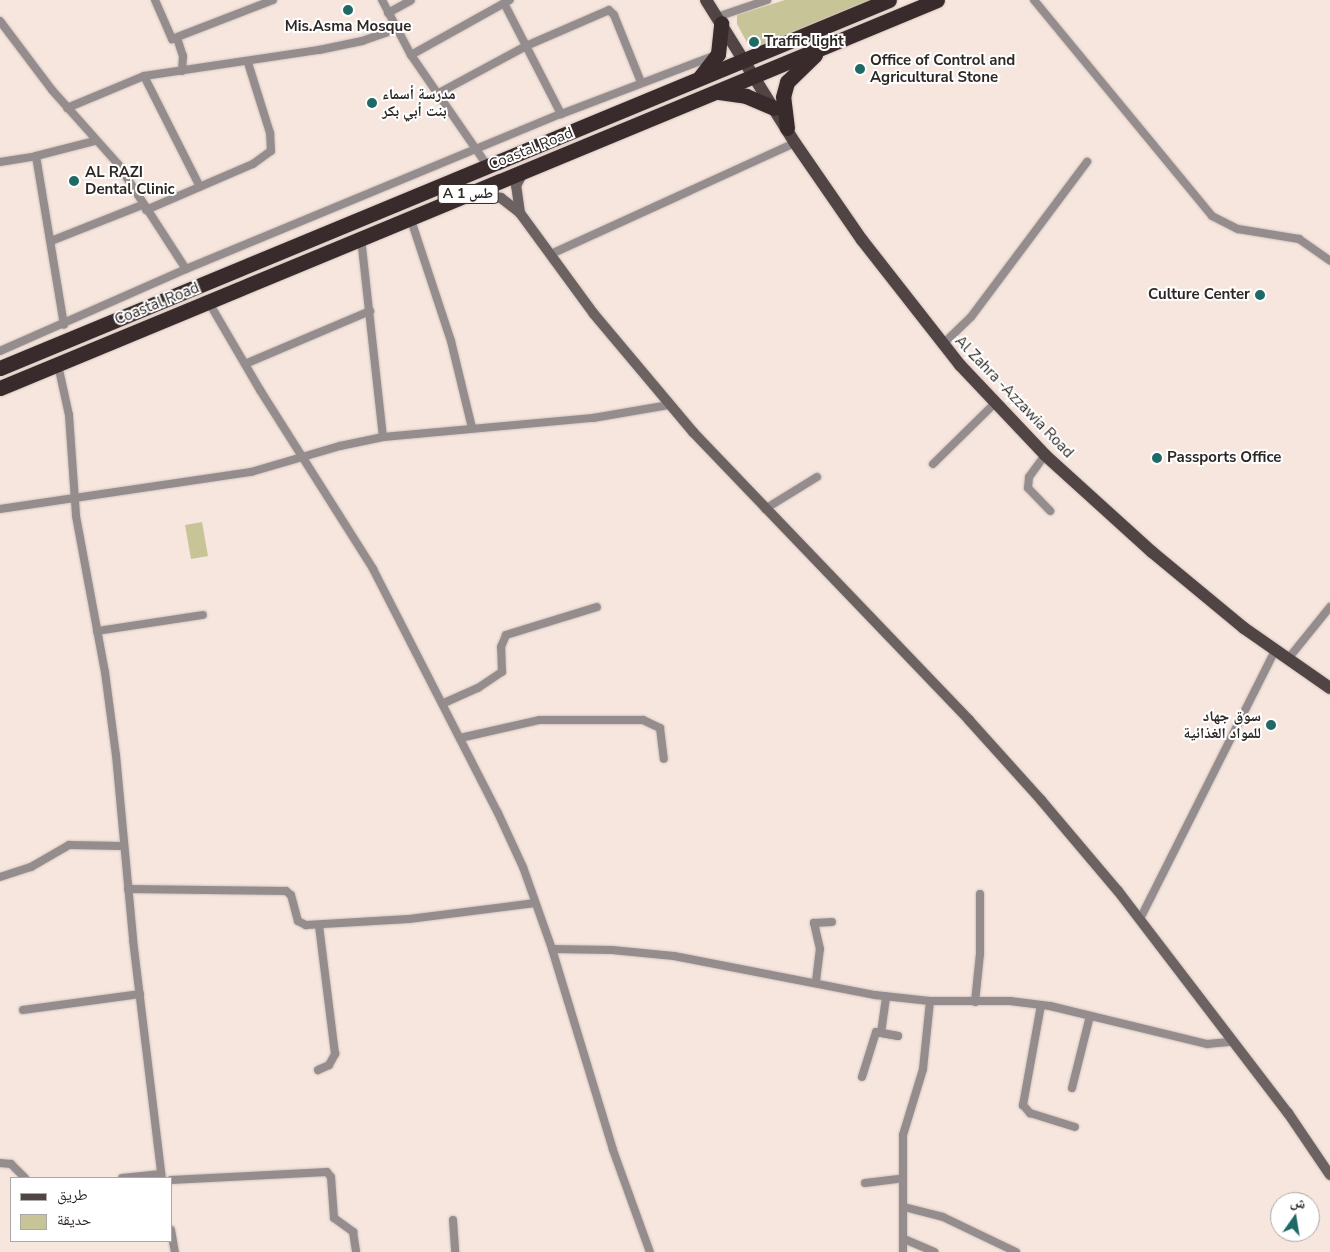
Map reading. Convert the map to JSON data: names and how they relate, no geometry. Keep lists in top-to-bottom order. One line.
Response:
{"streets":{"highway":["Coastal Road","A 1 طس"],"main road":["Al Zahra -Azzawia Road"]},"crossings":[["Coastal Road","Al Zahra -Azzawia Road"]],"places":["Mis.Asma Mosque","Traffic light","Office of Control and Agricultural Stone","مدرسة أسماء بنت أبي بكر","AL RAZI Dental Clinic","Culture Center","Passports Office","سوق جهاد للمواد الغذائية"],"legend":["طريق","حديقة"],"north":"top"}
